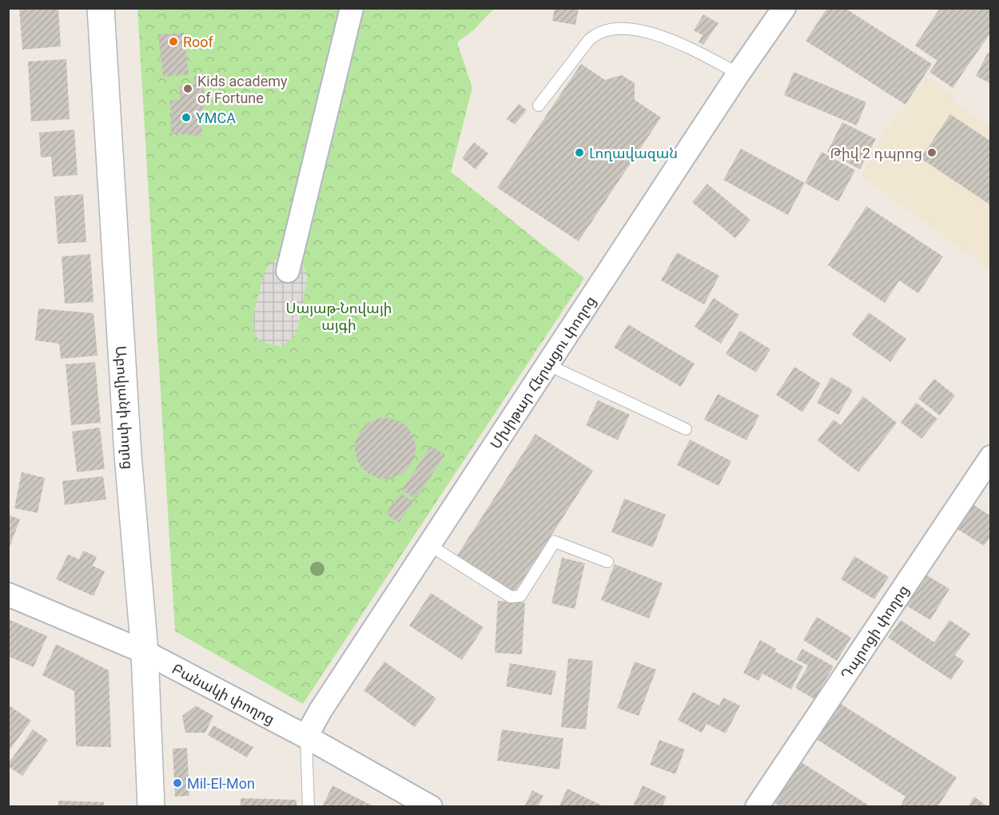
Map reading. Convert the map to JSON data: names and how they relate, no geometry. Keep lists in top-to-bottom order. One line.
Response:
{"streets":{"street":["Մխիթար Հերացու փողոց","Աբովյանի փողոց","Դպրոցի փողոց","Բանակի փողոց"]},"crossings":[["Մխիթար Հերացու փողոց","Բանակի փողոց"],["Աբովյանի փողոց","Բանակի փողոց"]],"parks":["Սայաթ-Նովայի այգի"],"places":["Roof","Kids academy of Fortune","YMCA","Լողավազան","Թիվ 2 դպրոց","Mil-El-Mon"]}
